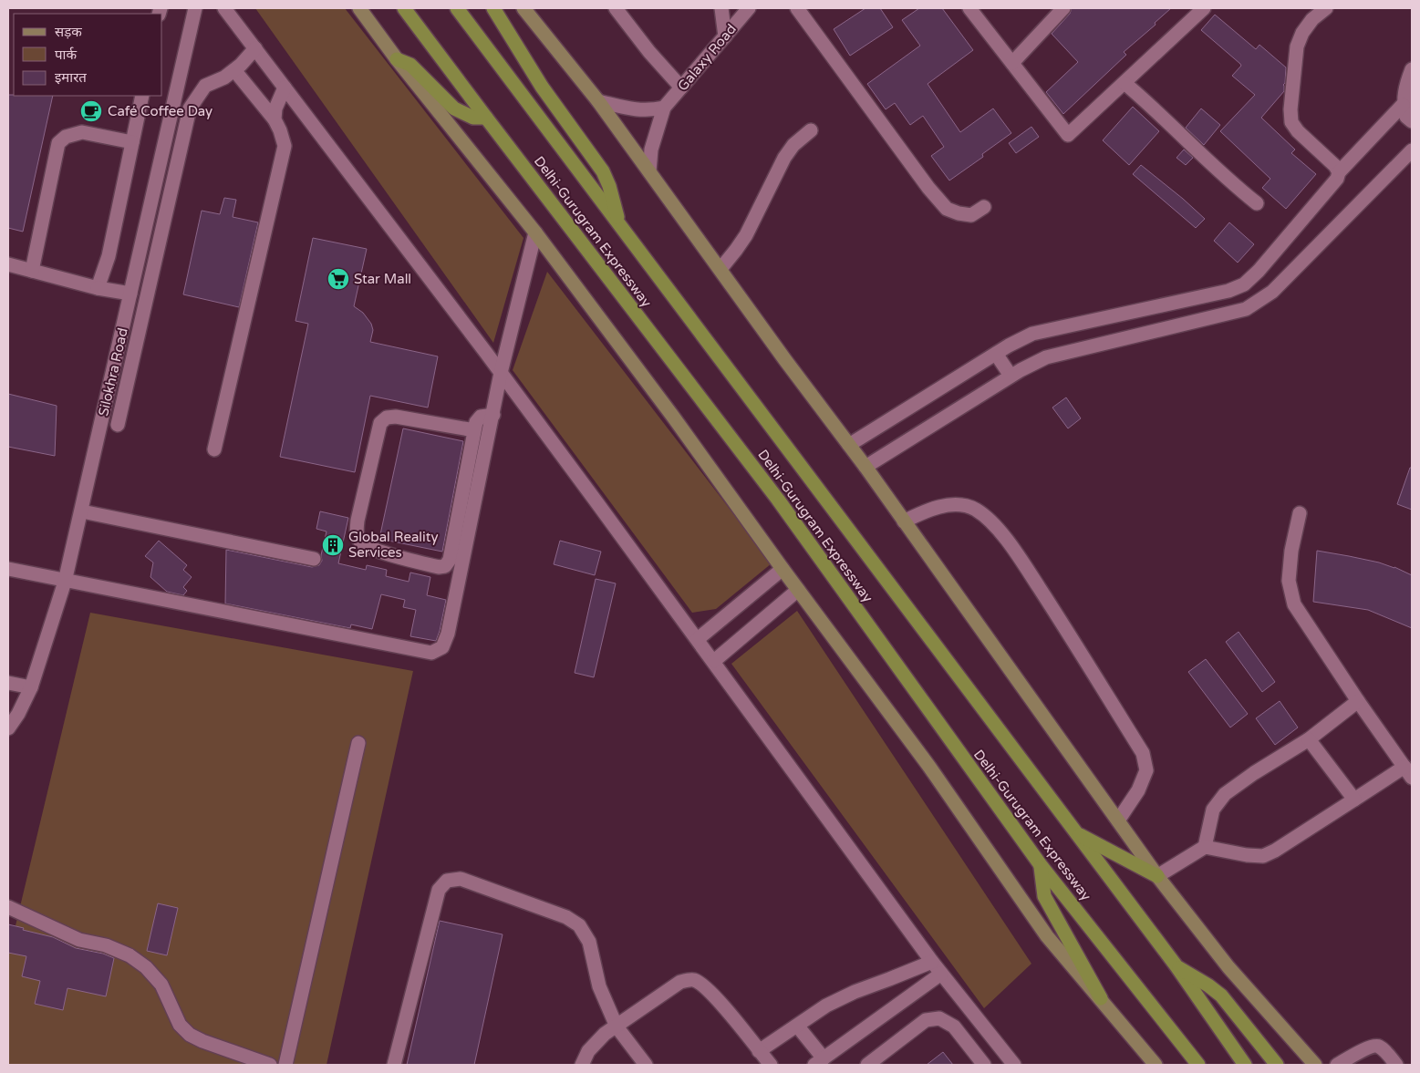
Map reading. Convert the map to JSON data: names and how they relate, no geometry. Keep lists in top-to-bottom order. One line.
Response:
{"streets":{"highway":["Delhi-Gurugram Expressway"],"street":["Galaxy Road","Silokhra Road"]},"places":{"cafe":["Café Coffee Day"],"supermarket":["Star Mall"],"building":["Global Reality Services"]},"legend":["सड़क","पार्क","इमारत"]}
